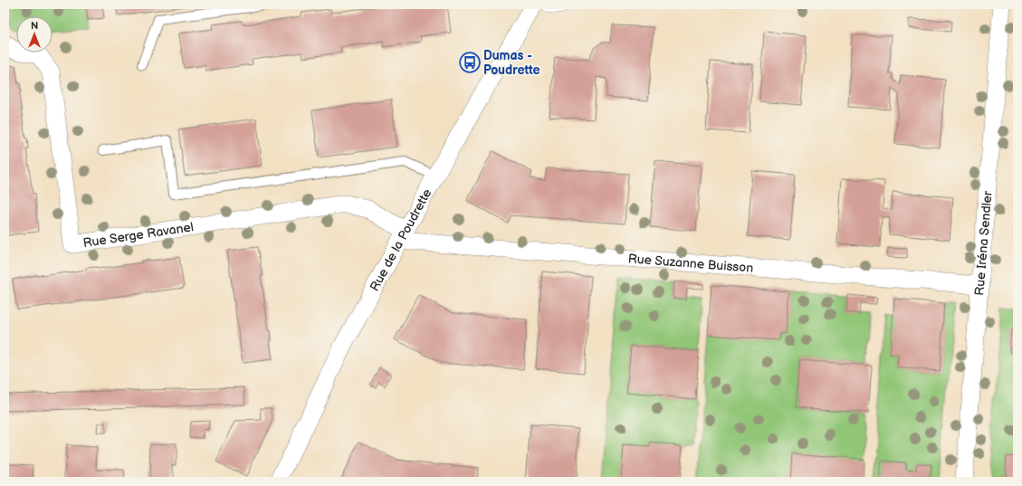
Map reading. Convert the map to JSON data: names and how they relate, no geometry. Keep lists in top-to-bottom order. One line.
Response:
{"streets":{"street":["Rue Serge Ravanel","Rue de la Poudrette","Rue Iréna Sendler","Rue Suzanne Buisson"]},"crossings":[["Rue Serge Ravanel","Rue de la Poudrette"],["Rue Serge Ravanel","Rue Suzanne Buisson"],["Rue de la Poudrette","Rue Suzanne Buisson"],["Rue Iréna Sendler","Rue Suzanne Buisson"]],"places":{"bus stop":["Dumas - Poudrette"]},"north":"top"}
